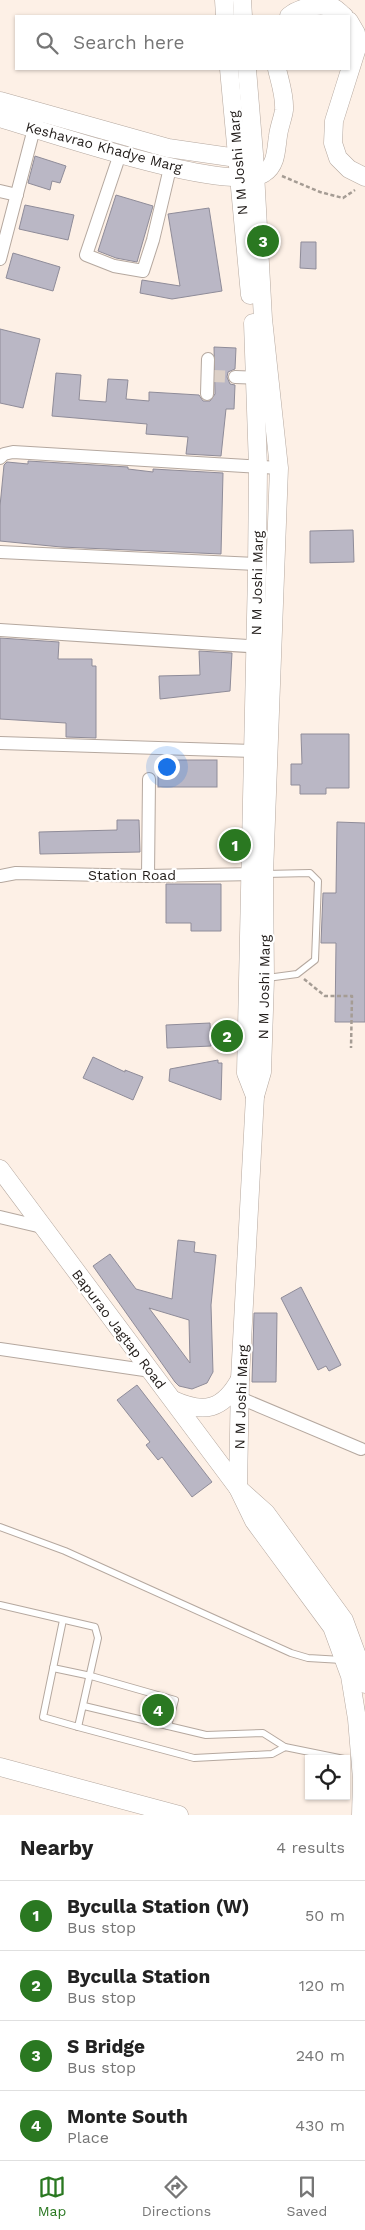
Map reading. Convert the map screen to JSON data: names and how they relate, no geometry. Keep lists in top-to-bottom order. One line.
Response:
{"streets":{"main road":["Keshavrao Khadye Marg","N M Joshi Marg","Bapurao Jagtap Road"],"street":["Station Road"]},"crossings":[["Keshavrao Khadye Marg","N M Joshi Marg"],["N M Joshi Marg","Station Road"],["N M Joshi Marg","Bapurao Jagtap Road"]],"page":{"search":"Search here","pins":["3","1","2","4"],"heading":["Nearby","4 results"],"list":[{"mark":"1","name":"Byculla Station (W)","note":"Bus stop","value":"50 m"},{"mark":"2","name":"Byculla Station","note":"Bus stop","value":"120 m"},{"mark":"3","name":"S Bridge","note":"Bus stop","value":"240 m"},{"mark":"4","name":"Monte South","note":"Place","value":"430 m"}],"nav":["Map","Directions","Saved"]}}
